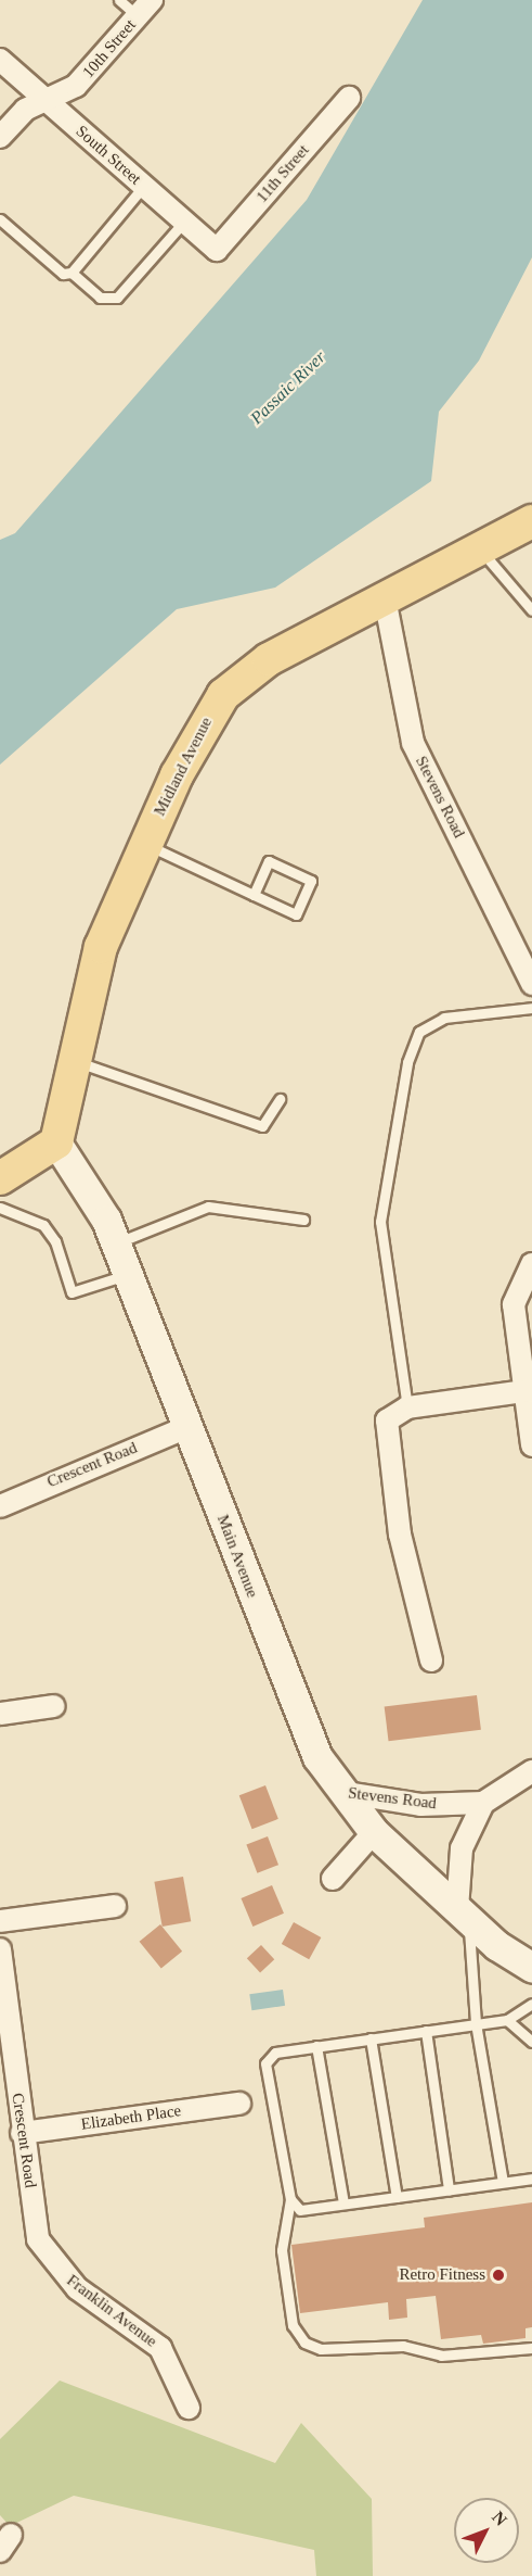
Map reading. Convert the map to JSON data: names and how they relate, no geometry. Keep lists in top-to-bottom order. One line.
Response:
{"streets":{"main road":["Midland Avenue"],"street":["10th Street","South Street","11th Street","Stevens Road","Crescent Road","Main Avenue","Elizabeth Place","Franklin Avenue"]},"crossings":[["10th Street","South Street"],["South Street","11th Street"],["Midland Avenue","Stevens Road"],["Midland Avenue","Main Avenue"],["Stevens Road","Main Avenue"],["Crescent Road","Main Avenue"],["Crescent Road","Elizabeth Place"],["Crescent Road","Franklin Avenue"]],"water":["Passaic River"],"places":["Retro Fitness"],"north":"top right"}
